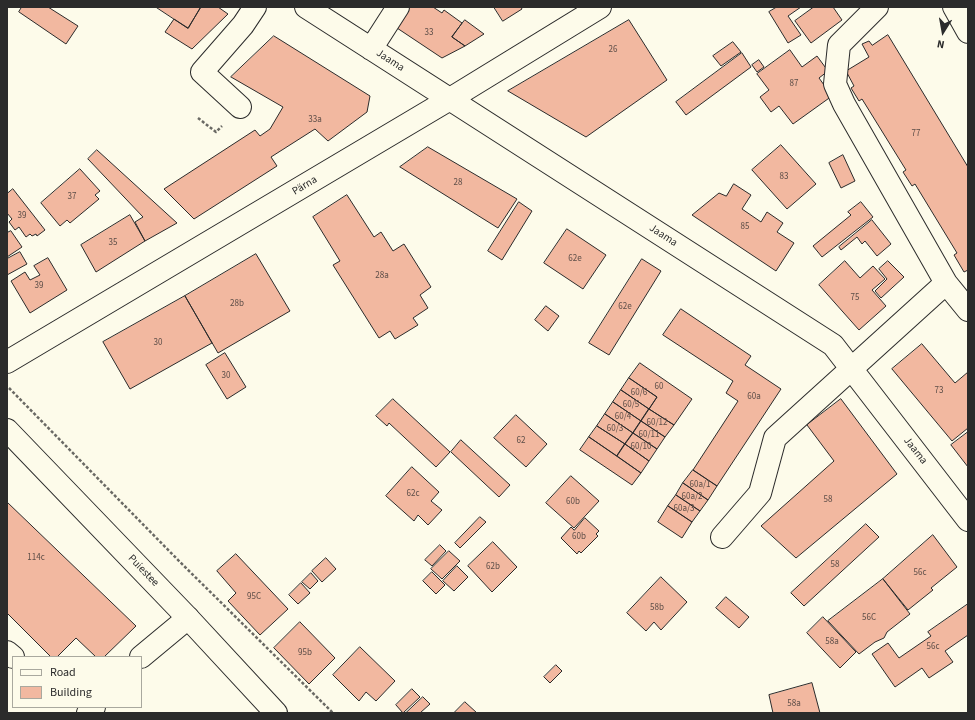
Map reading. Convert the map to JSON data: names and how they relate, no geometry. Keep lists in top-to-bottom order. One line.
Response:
{"streets":{"street":["Jaama","Pärna","Puiestee"]},"crossings":[["Jaama","Pärna"]],"house_numbers":["33","26","87","33a","77","83","28","37","39","85","35","62e","28a","39","75","28b","62e","30","30","60","73","60/6","60a","60/5","60/4","60/12","60/3","60/11","62","60/10","60a/1","62c","60a/2","58","60b","60a/3","60b","114c","58","62b","56c","95C","58b","56C","58a","56c","95b","58a"],"legend":["Road","Building"],"north":"bottom"}
